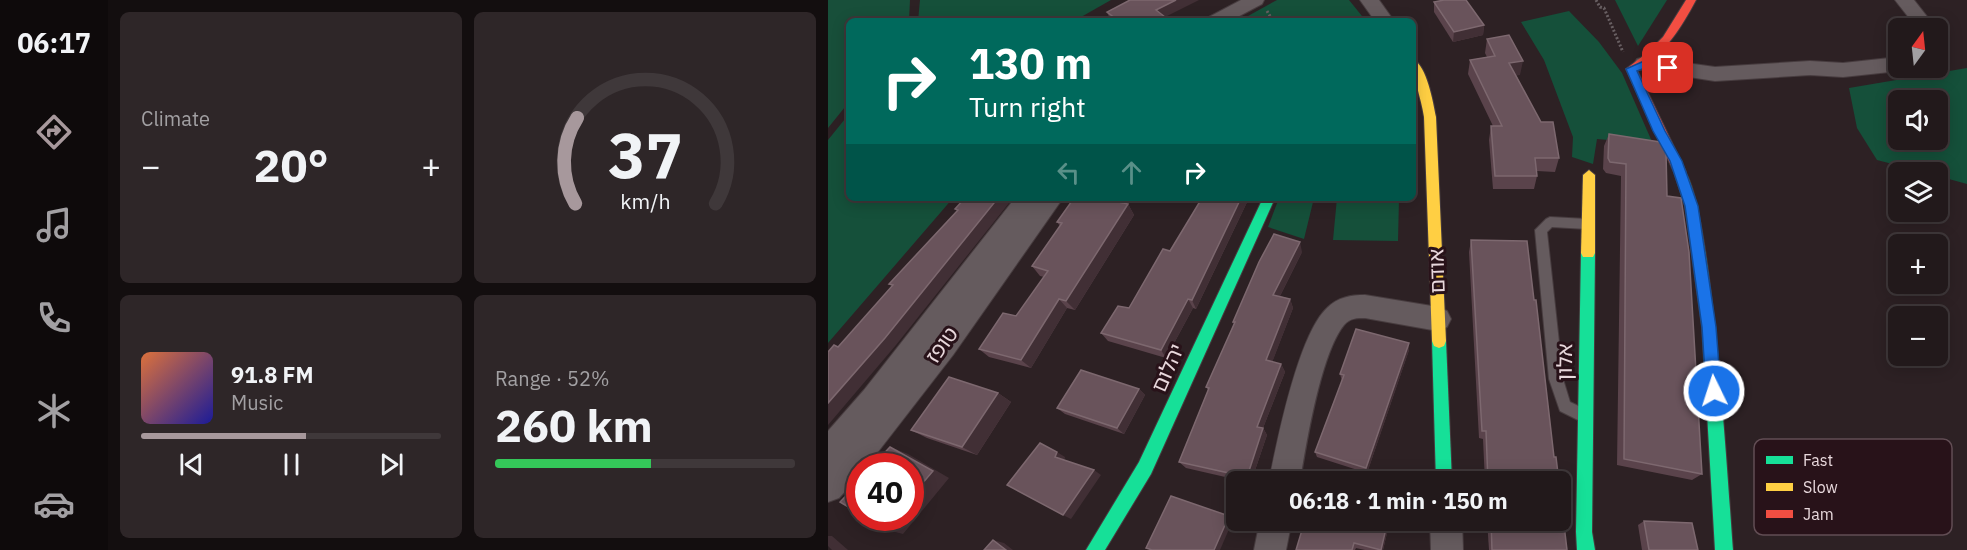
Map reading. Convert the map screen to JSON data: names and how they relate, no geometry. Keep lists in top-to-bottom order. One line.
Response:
{"streets":{"street":["אודם","טופז","אלון","יהלום"]},"legend":["Fast","Slow","Jam"],"north":"top","page":{"tabs":"06:17","tile":["Climate",["Range · 52%","260 km"]],"map_buttons":["+","−"],"turn":["130 m","Turn right"],"heat":["−","20°","+"],"song":["91.8 FM","Music"],"limit":"40","trip":"06:18 · 1 min · 150 m","gauge":["37","km/h"]}}
